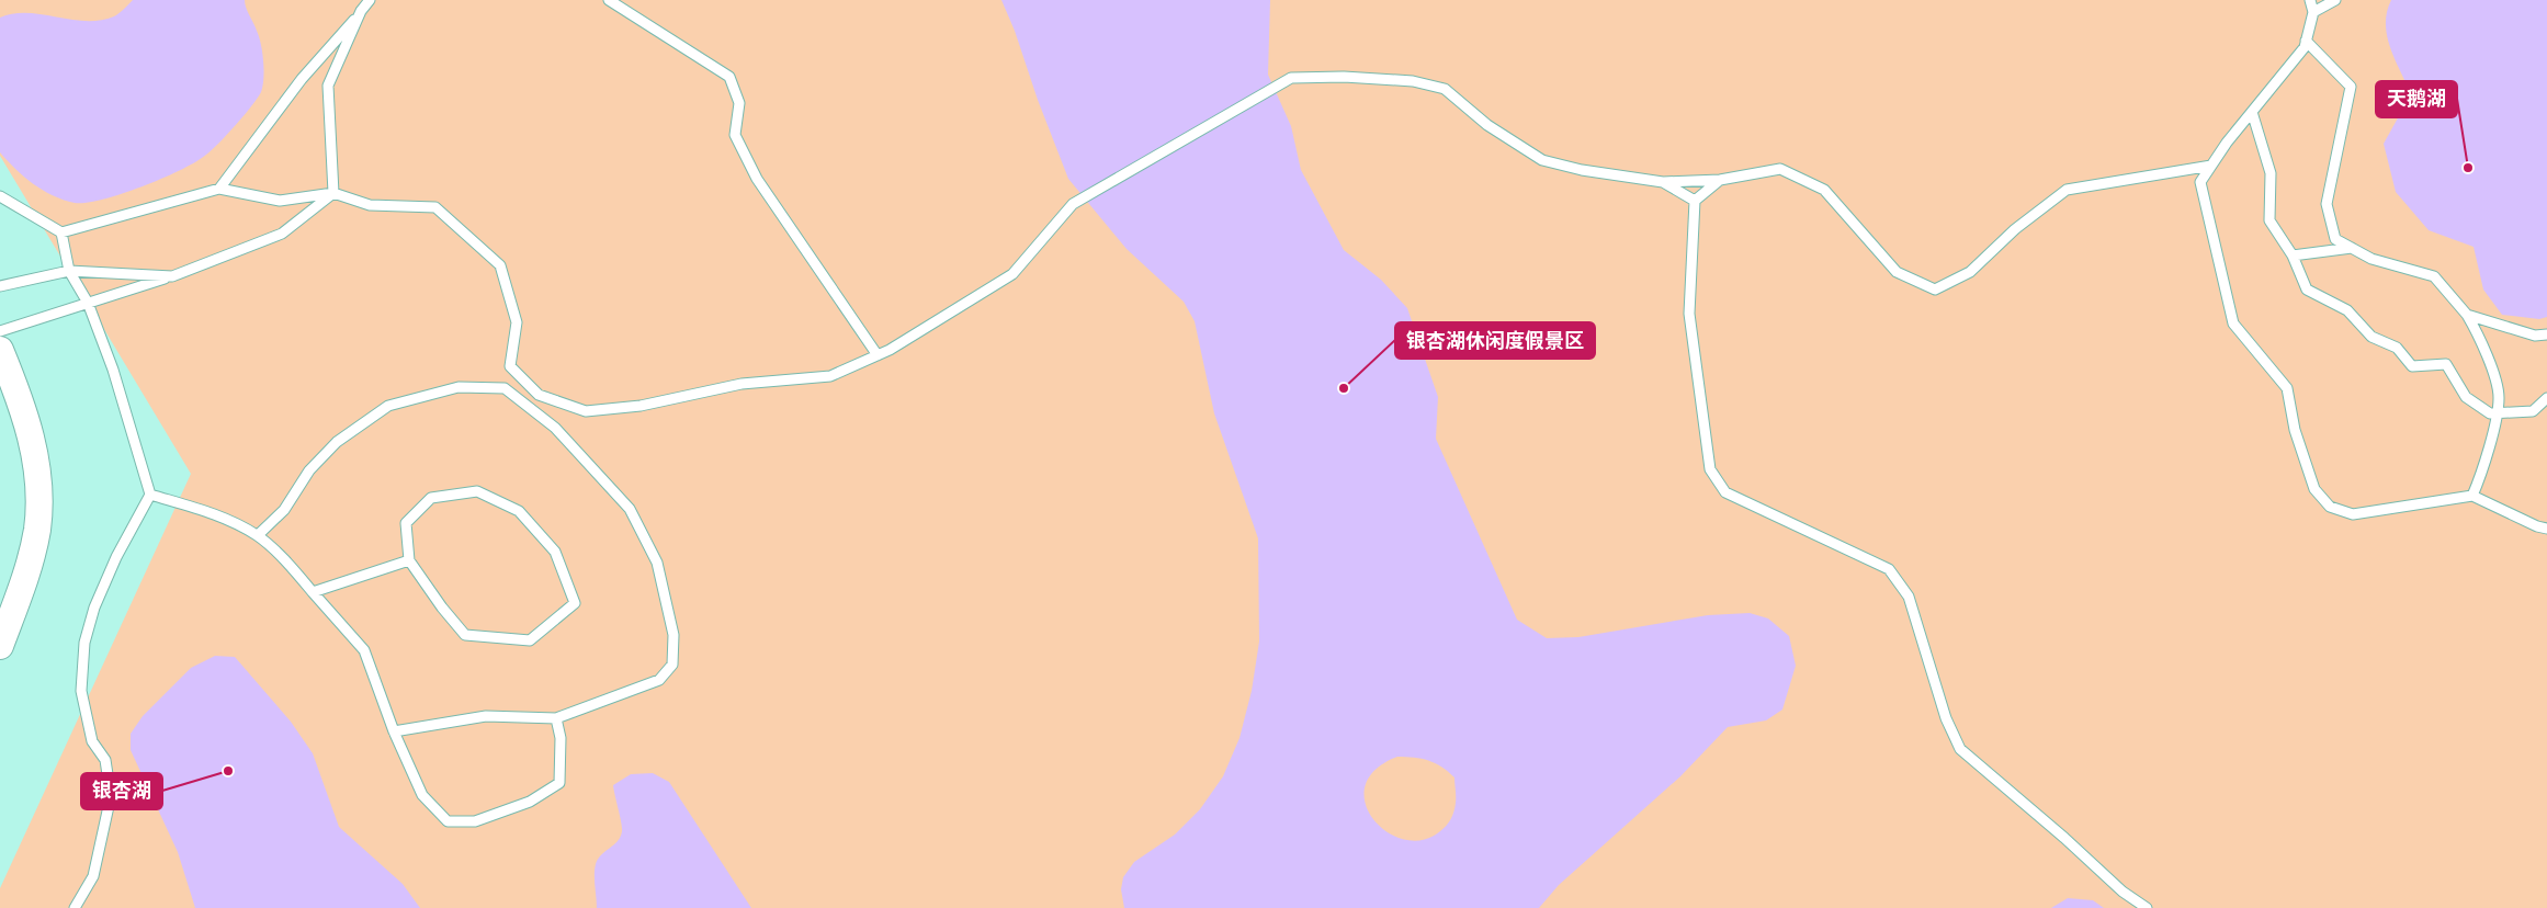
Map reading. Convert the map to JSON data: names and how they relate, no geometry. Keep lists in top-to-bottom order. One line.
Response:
{"places":["天鹅湖","银杏湖休闲度假景区","银杏湖"]}
